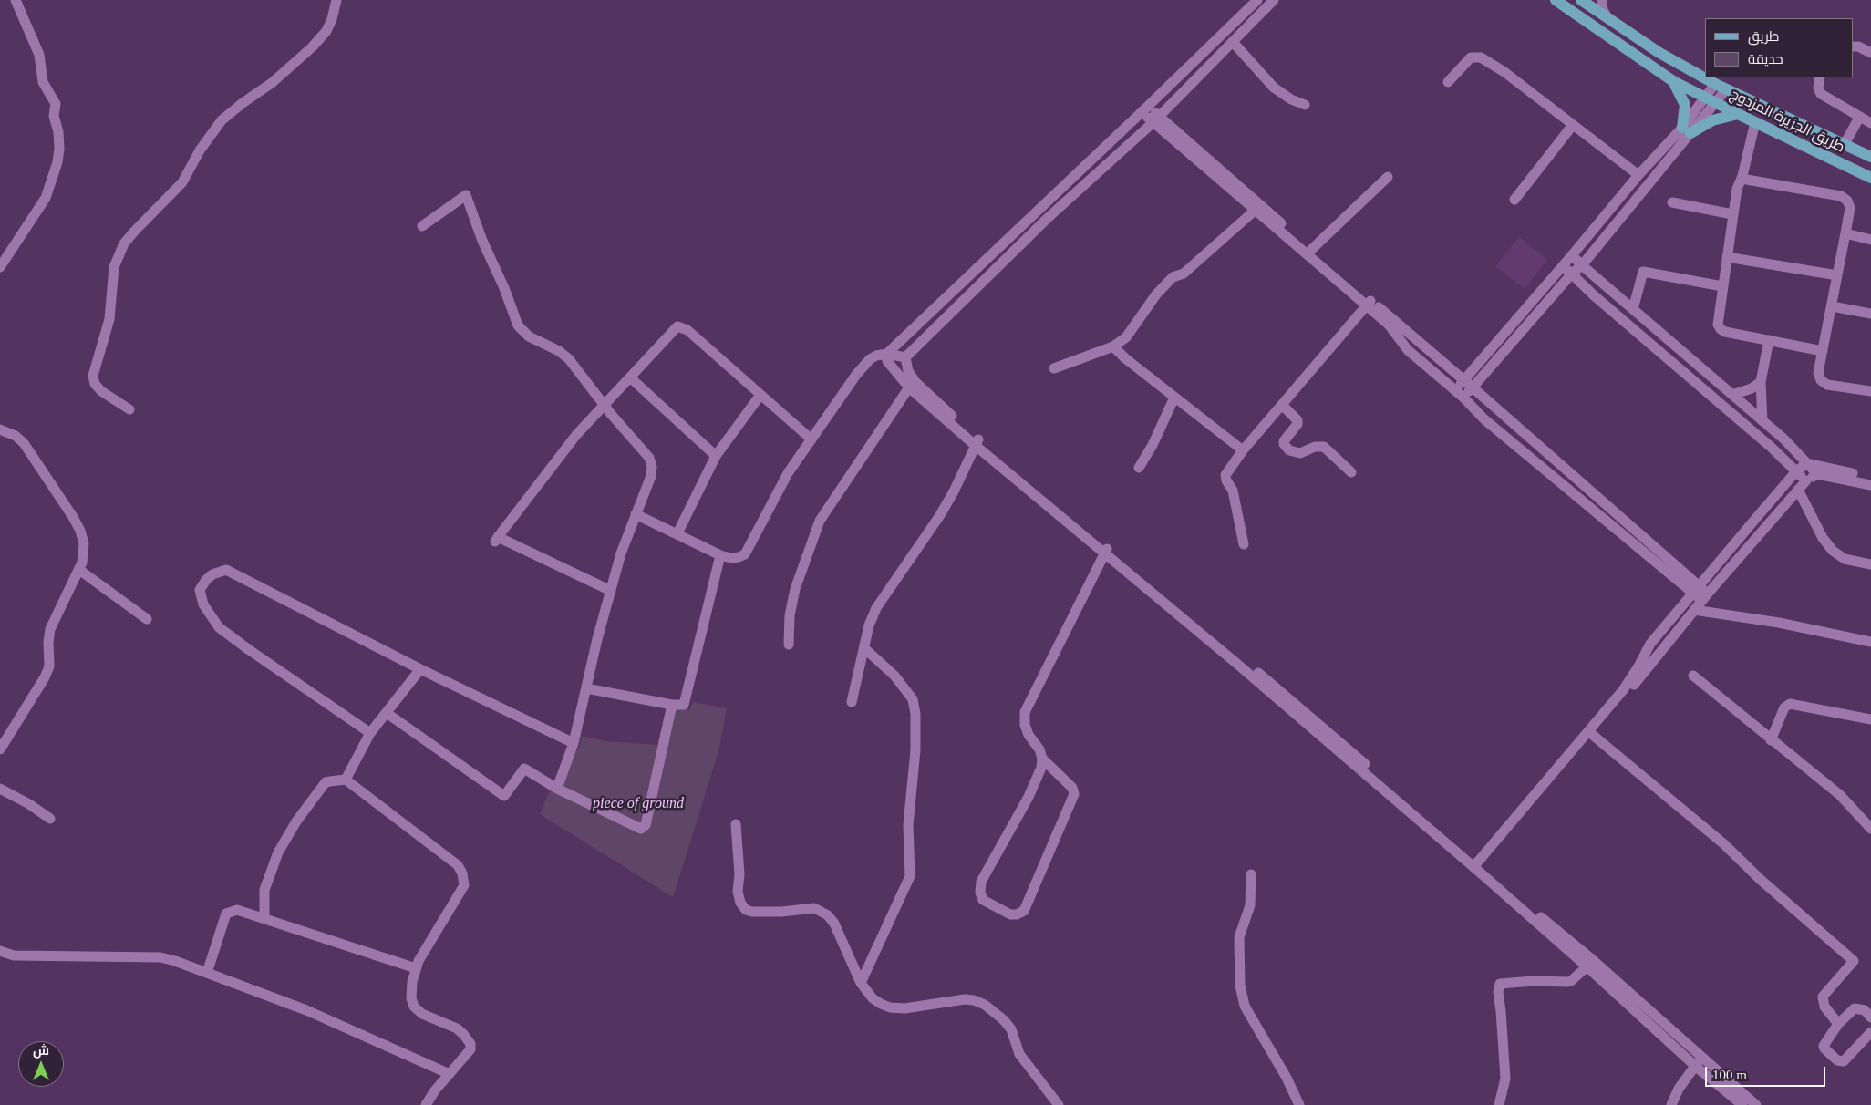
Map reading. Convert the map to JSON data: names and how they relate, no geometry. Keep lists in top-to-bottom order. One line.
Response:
{"streets":{"main road":["طريق الجزيرة المزدوج"]},"parks":["piece of ground"],"legend":["طريق","حديقة"],"scale_bar":"100 m","north":"top"}
